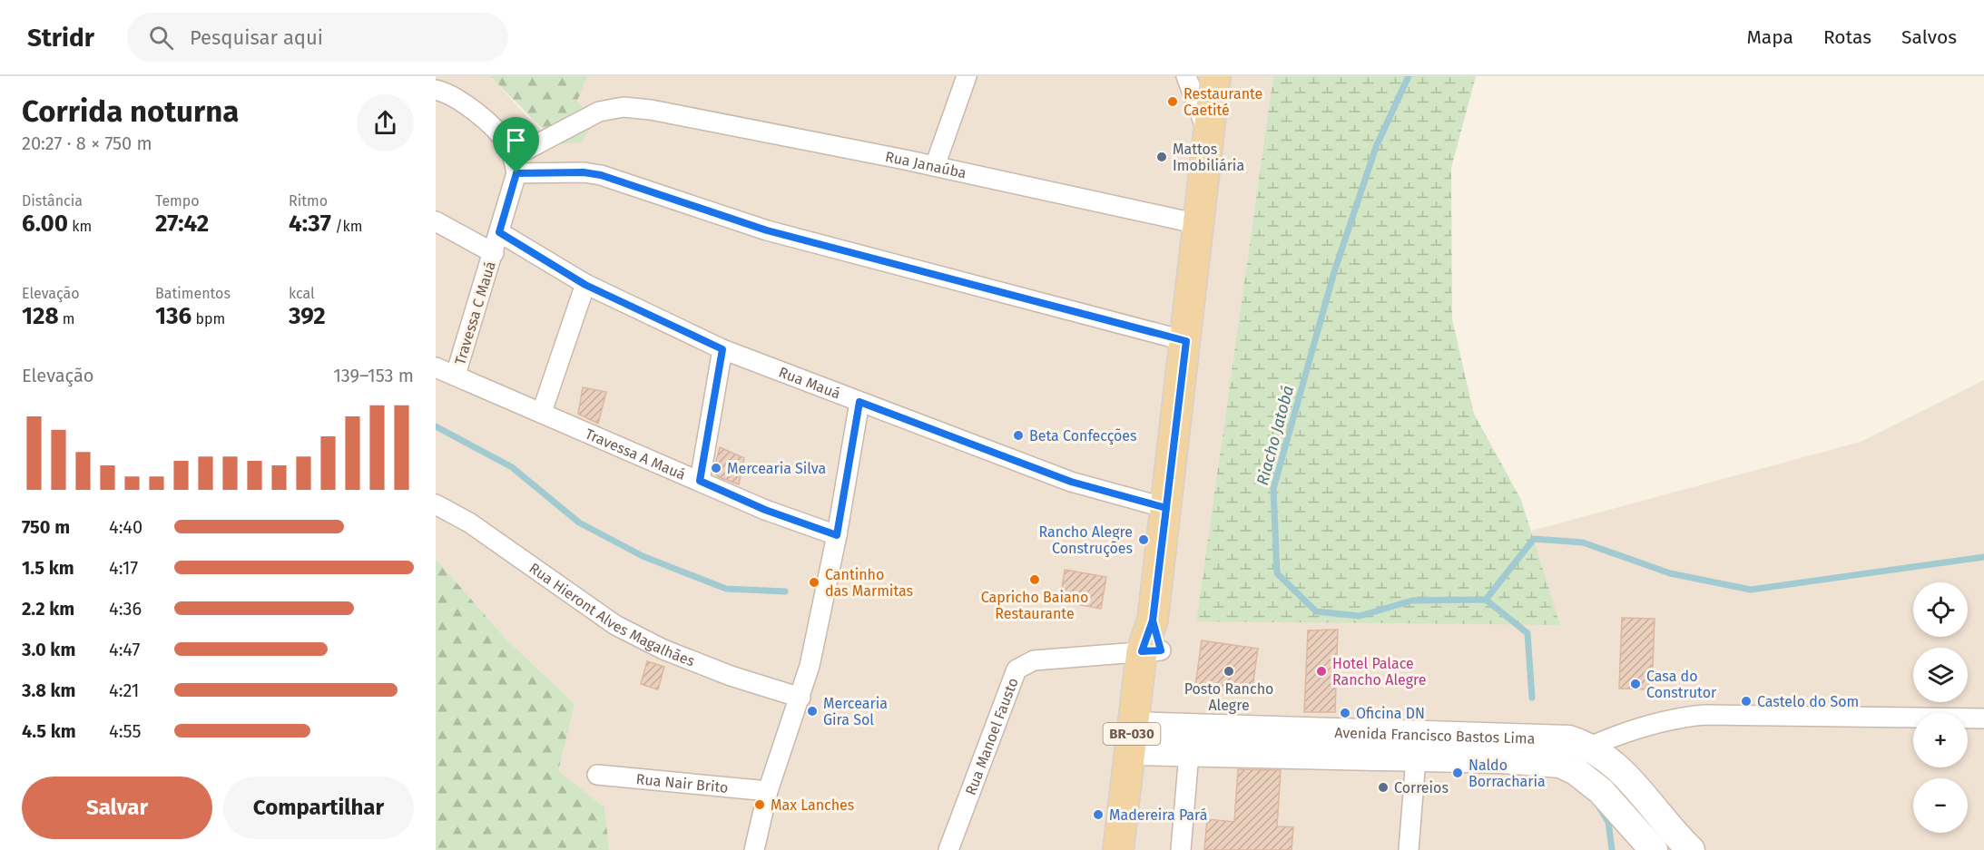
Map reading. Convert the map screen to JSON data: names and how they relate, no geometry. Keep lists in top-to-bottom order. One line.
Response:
{"streets":{"main road":["BR-030"],"street":["Rua Janaúba","Travessa C Mauá","Rua Mauá","Travessa A Mauá","Rua Hieront Alves Magalhães","Avenida Francisco Bastos Lima","Rua Manoel Fausto","Rua Nair Brito"]},"crossings":[["Rua Janaúba","Travessa C Mauá"],["Rua Janaúba","BR-030"],["Travessa C Mauá","Rua Mauá"],["Travessa C Mauá","Travessa A Mauá"],["Rua Mauá","BR-030"],["BR-030","Avenida Francisco Bastos Lima"],["BR-030","Rua Manoel Fausto"]],"water":["Riacho Jatobá"],"places":["Restaurante Caetité","Mattos Imobiliária","Beta Confecções","Mercearia Silva","Rancho Alegre Construções","Capricho Baiano Restaurante","Cantinho das Marmitas","Posto Rancho Alegre","Hotel Palace Rancho Alegre","Casa do Construtor","Castelo do Som","Mercearia Gira Sol","Oficina DN","Naldo Borracharia","Correios","Max Lanches","Madereira Pará"],"page":{"header":"Stridr","search":"Pesquisar aqui","nav":["Mapa","Rotas","Salvos"],"heading":["Corrida noturna","20:27 · 8 × 750 m"],"stats":[["Distância","6.00 km"],["Tempo","27:42"],["Ritmo","4:37 /km"],["Elevação","128 m"],["Batimentos","136 bpm"],["kcal","392"]],"chart":["Elevação","139–153 m"],"list":[{"name":"750 m","note":"4:40"},{"name":"1.5 km","note":"4:17"},{"name":"2.2 km","note":"4:36"},{"name":"3.0 km","note":"4:47"},{"name":"3.8 km","note":"4:21"},{"name":"4.5 km","note":"4:55"}],"map_buttons":["+","−"],"buttons":["Salvar","Compartilhar"]}}
